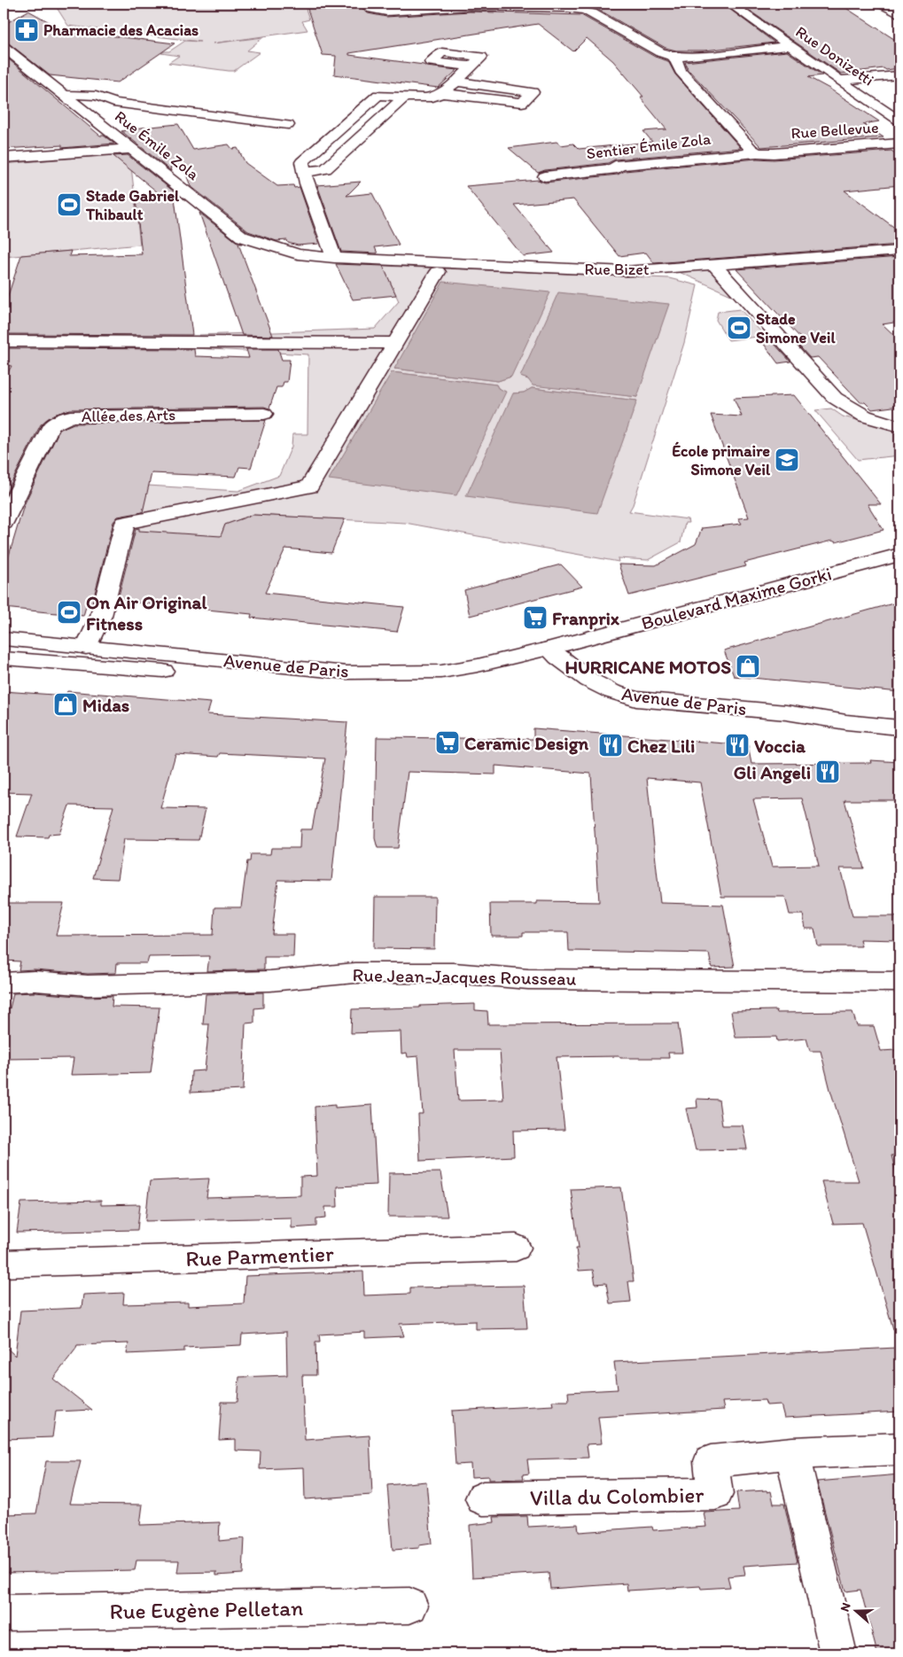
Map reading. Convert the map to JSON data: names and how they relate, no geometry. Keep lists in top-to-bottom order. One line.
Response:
{"streets":{"street":["Rue Donizetti","Rue Bellevue","Rue Émile Zola","Sentier Émile Zola","Rue Bizet","Allée des Arts","Boulevard Maxime Gorki","Avenue de Paris","Rue Jean-Jacques Rousseau","Rue Parmentier","Villa du Colombier","Rue Eugène Pelletan"]},"crossings":[["Rue Bellevue","Sentier Émile Zola"],["Rue Émile Zola","Rue Bizet"],["Boulevard Maxime Gorki","Avenue de Paris"]],"places":{"pharmacy":["Pharmacie des Acacias"],"sports":["Stade Gabriel Thibault","Stade Simone Veil","On Air Original Fitness"],"school or university":["École primaire Simone Veil"],"supermarket":["Franprix","Ceramic Design"],"shop":["HURRICANE MOTOS","Midas"],"restaurant":["Chez Lili","Voccia","Gli Angeli"]},"north":"left"}
